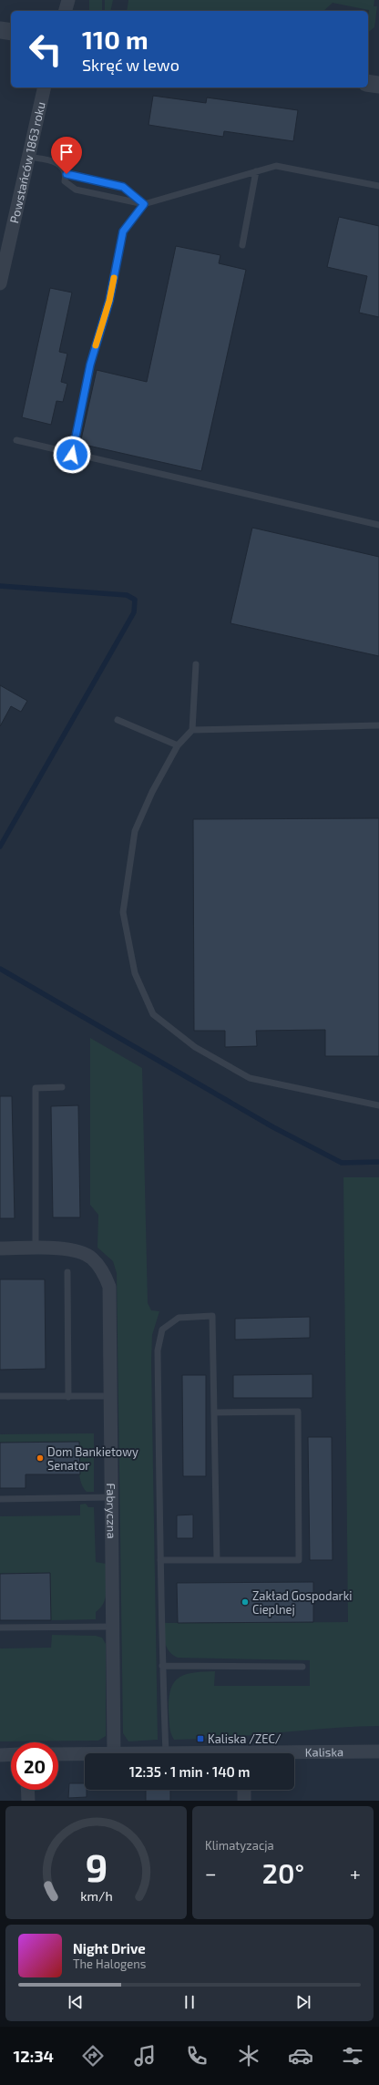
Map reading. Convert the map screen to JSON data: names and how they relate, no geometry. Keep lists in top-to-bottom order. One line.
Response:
{"streets":{"street":["Powstańców 1863 roku","Fabryczna","Kaliska"]},"places":{"other":["Dom Bankietowy Senator","Zakład Gospodarki Cieplnej"],"transit":["Kaliska /ZEC/"]},"page":{"turn":["110 m","Skręć w lewo"],"limit":"20","trip":"12:35 · 1 min · 140 m","tile":"Klimatyzacja","heat":["−","20°","+"],"song":["Night Drive","The Halogens"],"tabs":"12:34","gauge":["9","km/h"]}}
